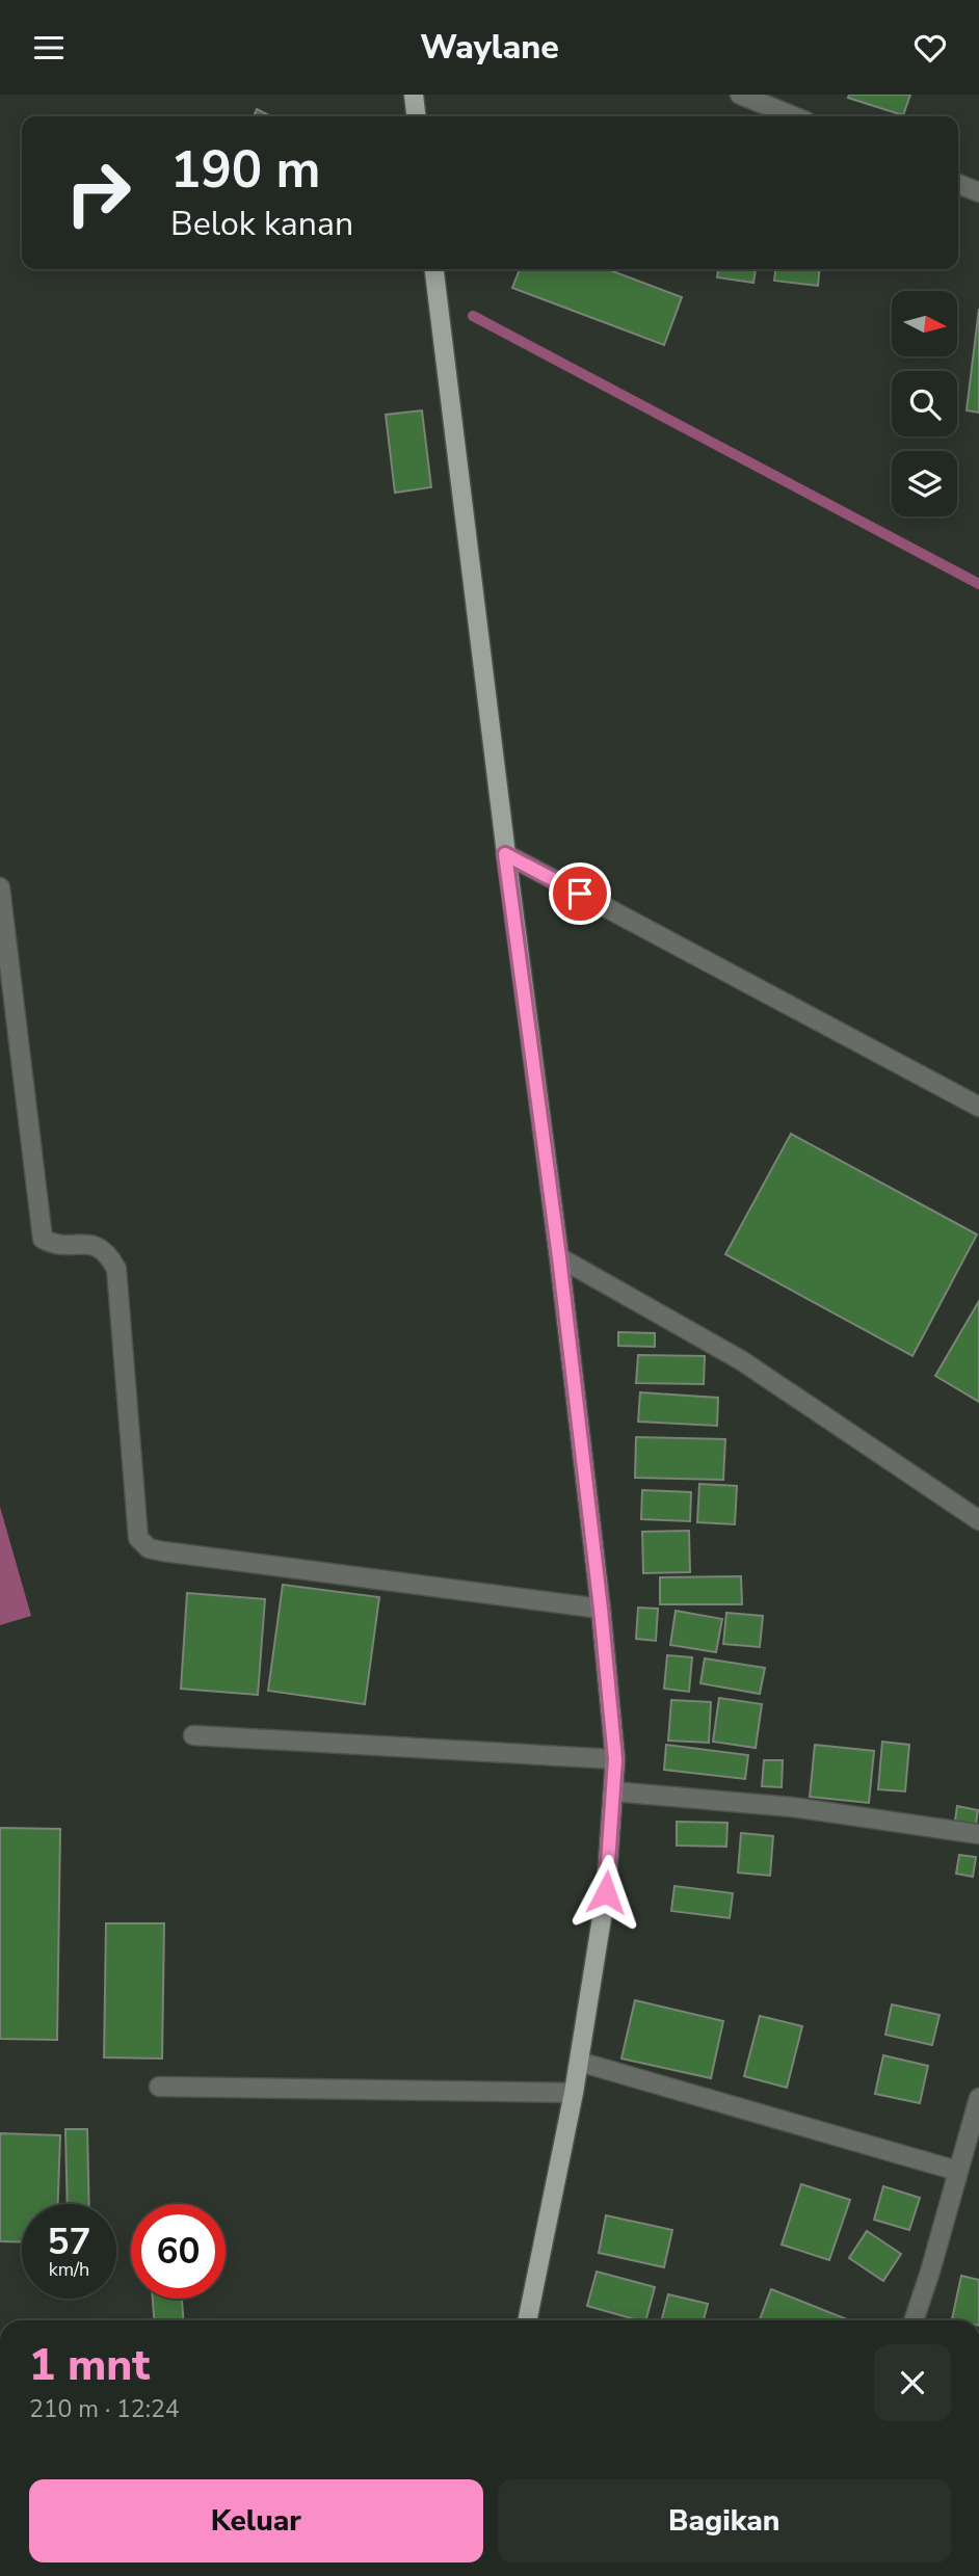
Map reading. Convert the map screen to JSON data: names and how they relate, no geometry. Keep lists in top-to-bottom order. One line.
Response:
{"north":"right","page":{"header":"Waylane","turn":["190 m","Belok kanan"],"speed":"57 km/h","limit":"60","heading":["1 mnt","210 m · 12:24"],"buttons":["Keluar","Bagikan"]}}
